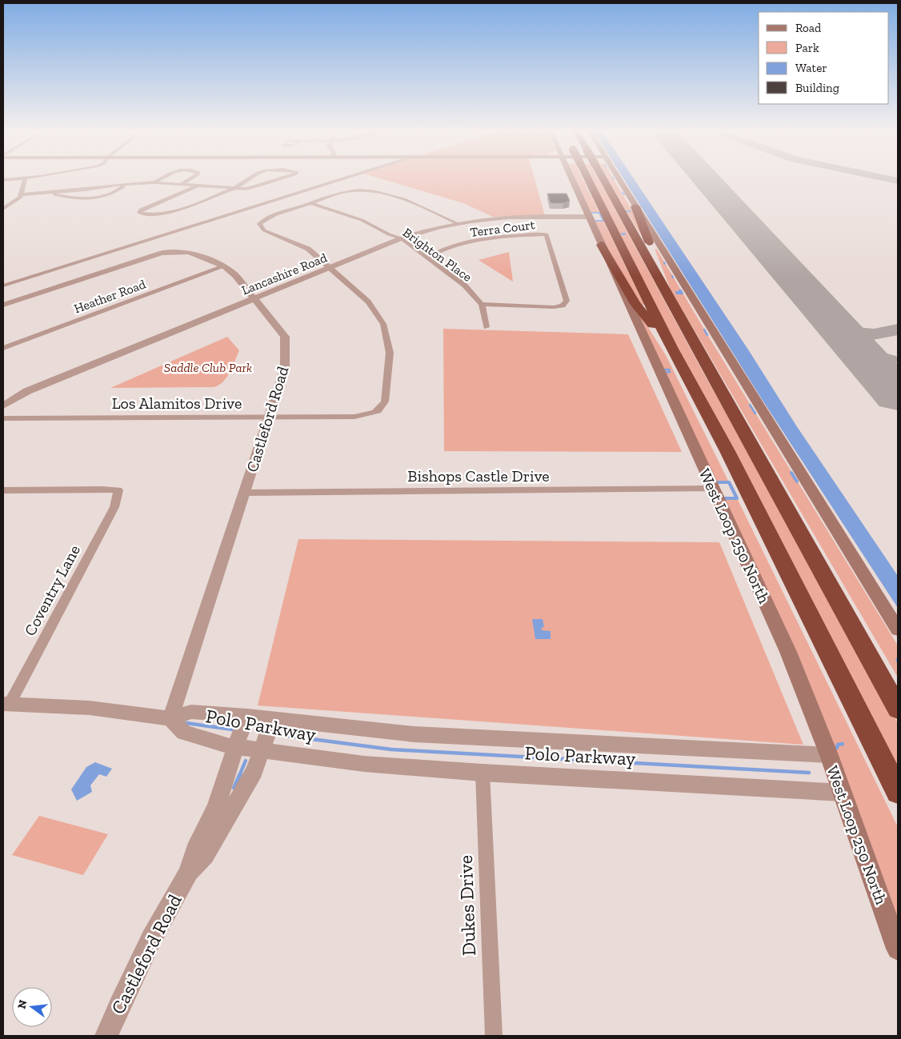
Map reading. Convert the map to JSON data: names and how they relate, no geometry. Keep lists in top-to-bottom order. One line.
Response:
{"streets":{"main road":["West Loop 250 North"],"street":["Terra Court","Brighton Place","Lancashire Road","Heather Road","Los Alamitos Drive","Castleford Road","Bishops Castle Drive","Coventry Lane","Polo Parkway","Dukes Drive"]},"crossings":[["Terra Court","Brighton Place"],["Brighton Place","Lancashire Road"],["Lancashire Road","Los Alamitos Drive"],["Lancashire Road","Castleford Road"],["Lancashire Road","West Loop 250 North"],["Heather Road","Castleford Road"],["Los Alamitos Drive","Castleford Road"],["Castleford Road","Bishops Castle Drive"],["Castleford Road","Polo Parkway"],["Bishops Castle Drive","West Loop 250 North"],["West Loop 250 North","Polo Parkway"],["Polo Parkway","Dukes Drive"]],"parks":["Saddle Club Park"],"legend":["Road","Park","Water","Building"],"north":"left"}
